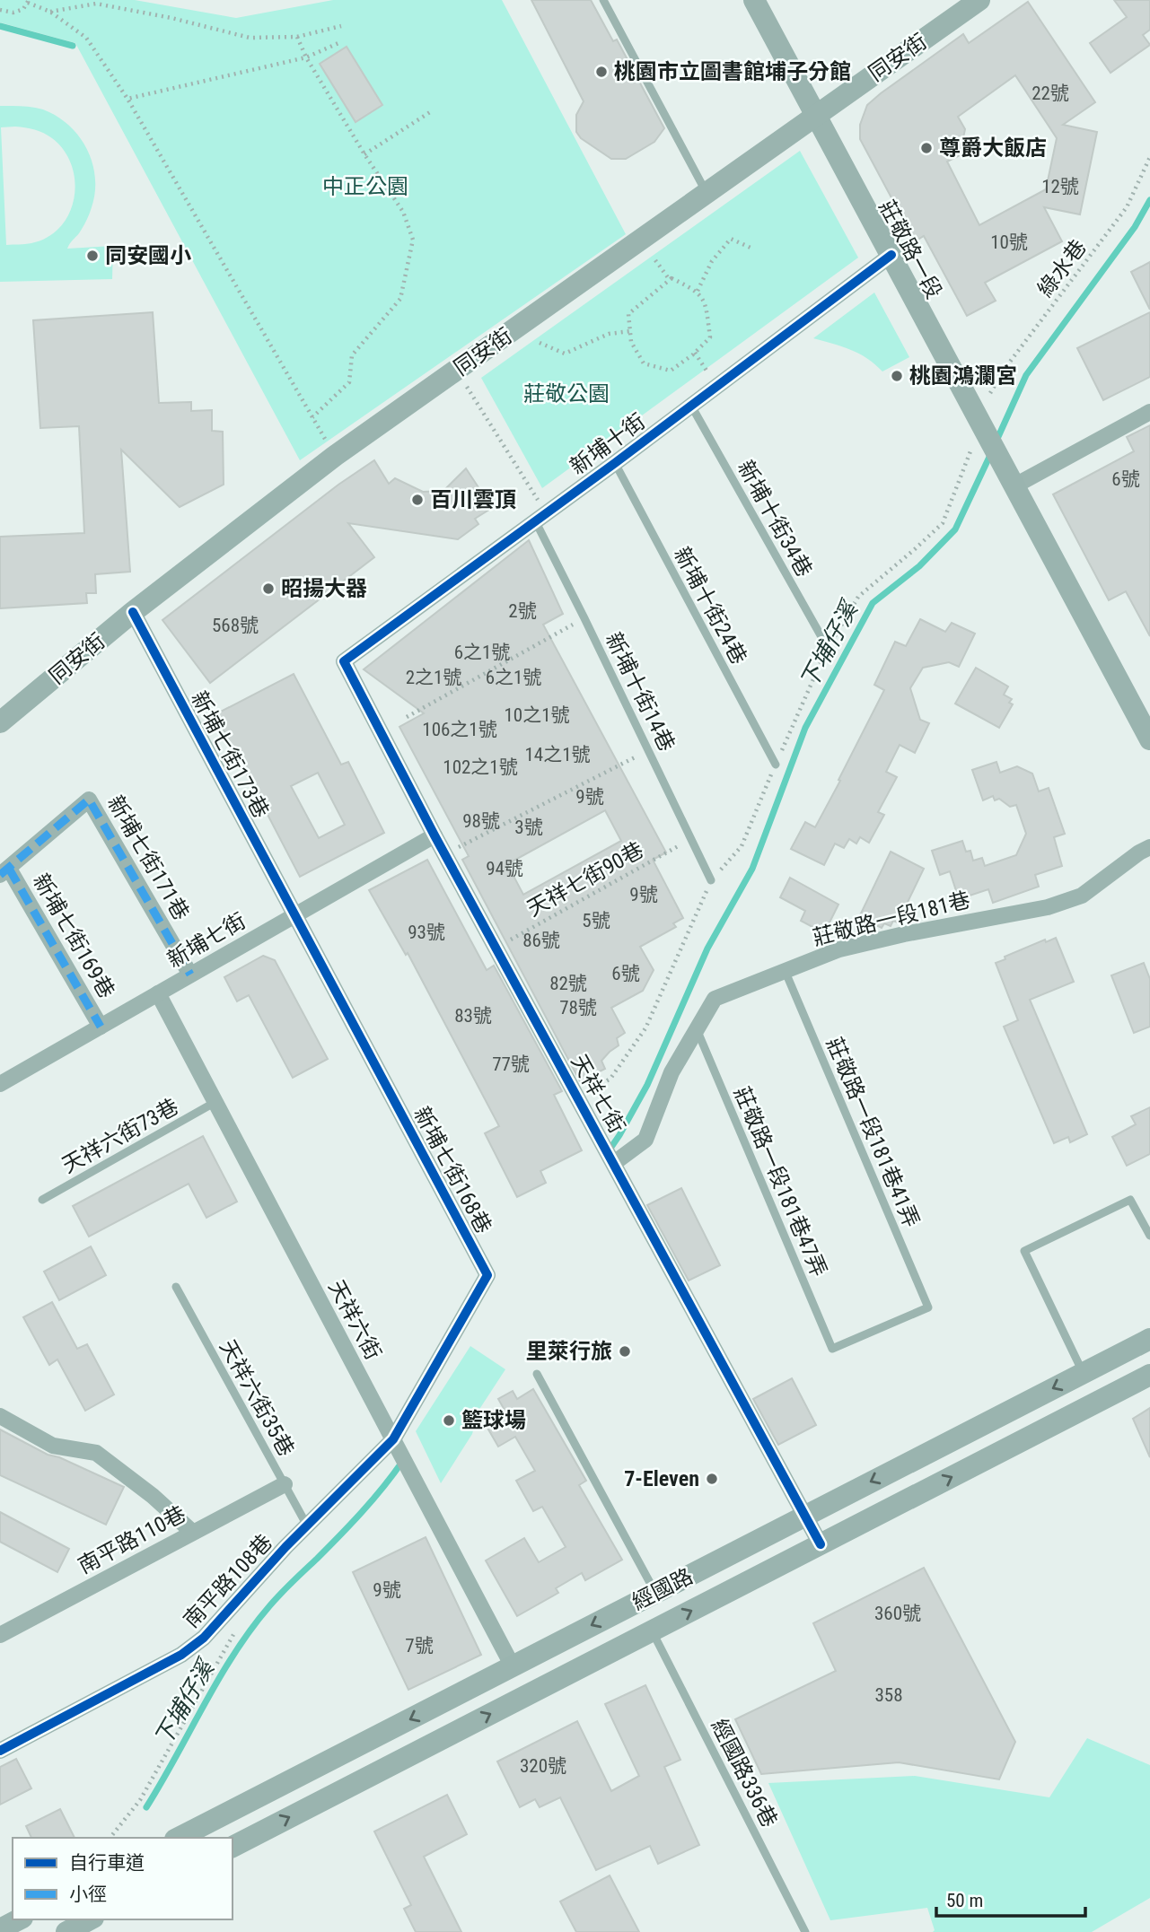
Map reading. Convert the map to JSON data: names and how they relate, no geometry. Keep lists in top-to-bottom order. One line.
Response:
{"streets":{"street":["同安街","莊敬路一段","新埔十街","新埔七街173巷","新埔七街171巷","莊敬路一段181巷","新埔七街169巷","新埔七街","天祥七街","新埔七街168巷","天祥六街","南平路110巷","南平路108巷","經國路"],"lane":["新埔十街34巷","新埔十街24巷","新埔十街14巷","莊敬路一段181巷41弄","天祥六街73巷","莊敬路一段181巷47弄","天祥六街35巷","經國路336巷"],"path":["綠水巷","天祥七街90巷"]},"crossings":[["同安街","莊敬路一段"],["同安街","新埔七街173巷"],["莊敬路一段","綠水巷"],["莊敬路一段","新埔十街"],["新埔十街","新埔十街34巷"],["新埔十街","新埔十街24巷"],["新埔十街","新埔十街14巷"],["新埔十街","天祥七街"],["新埔十街14巷","天祥七街90巷"],["新埔七街173巷","新埔七街"],["新埔七街173巷","新埔七街168巷"],["新埔七街171巷","新埔七街169巷"],["新埔七街171巷","新埔七街"],["天祥七街90巷","天祥七街"],["莊敬路一段181巷","天祥七街"],["莊敬路一段181巷","莊敬路一段181巷41弄"],["莊敬路一段181巷","莊敬路一段181巷47弄"],["新埔七街169巷","新埔七街"],["新埔七街","天祥七街"],["新埔七街","新埔七街168巷"],["新埔七街","天祥六街"],["天祥七街","經國路"],["莊敬路一段181巷41弄","莊敬路一段181巷47弄"],["天祥六街73巷","天祥六街"],["新埔七街168巷","天祥六街"],["新埔七街168巷","南平路108巷"],["天祥六街","南平路108巷"],["天祥六街","經國路"],["天祥六街35巷","南平路110巷"],["天祥六街35巷","南平路108巷"],["經國路","經國路336巷"]],"water":["下埔仔溪"],"parks":["中正公園","莊敬公園"],"places":["桃園市立圖書館埔子分館","尊爵大飯店","同安國小","桃園鴻瀾宮","百川雲頂","昭揚大器","里萊行旅","籃球場","7-Eleven"],"house_numbers":["22號","12號","10號","6號","2號","568號","6之1號","2之1號","6之1號","10之1號","106之1號","14之1號","102之1號","9號","98號","3號","94號","9號","5號","93號","86號","6號","82號","78號","83號","77號","9號","360號","7號","358","320號"],"legend":["自行車道","小徑"],"scale_bar":"50 m"}
